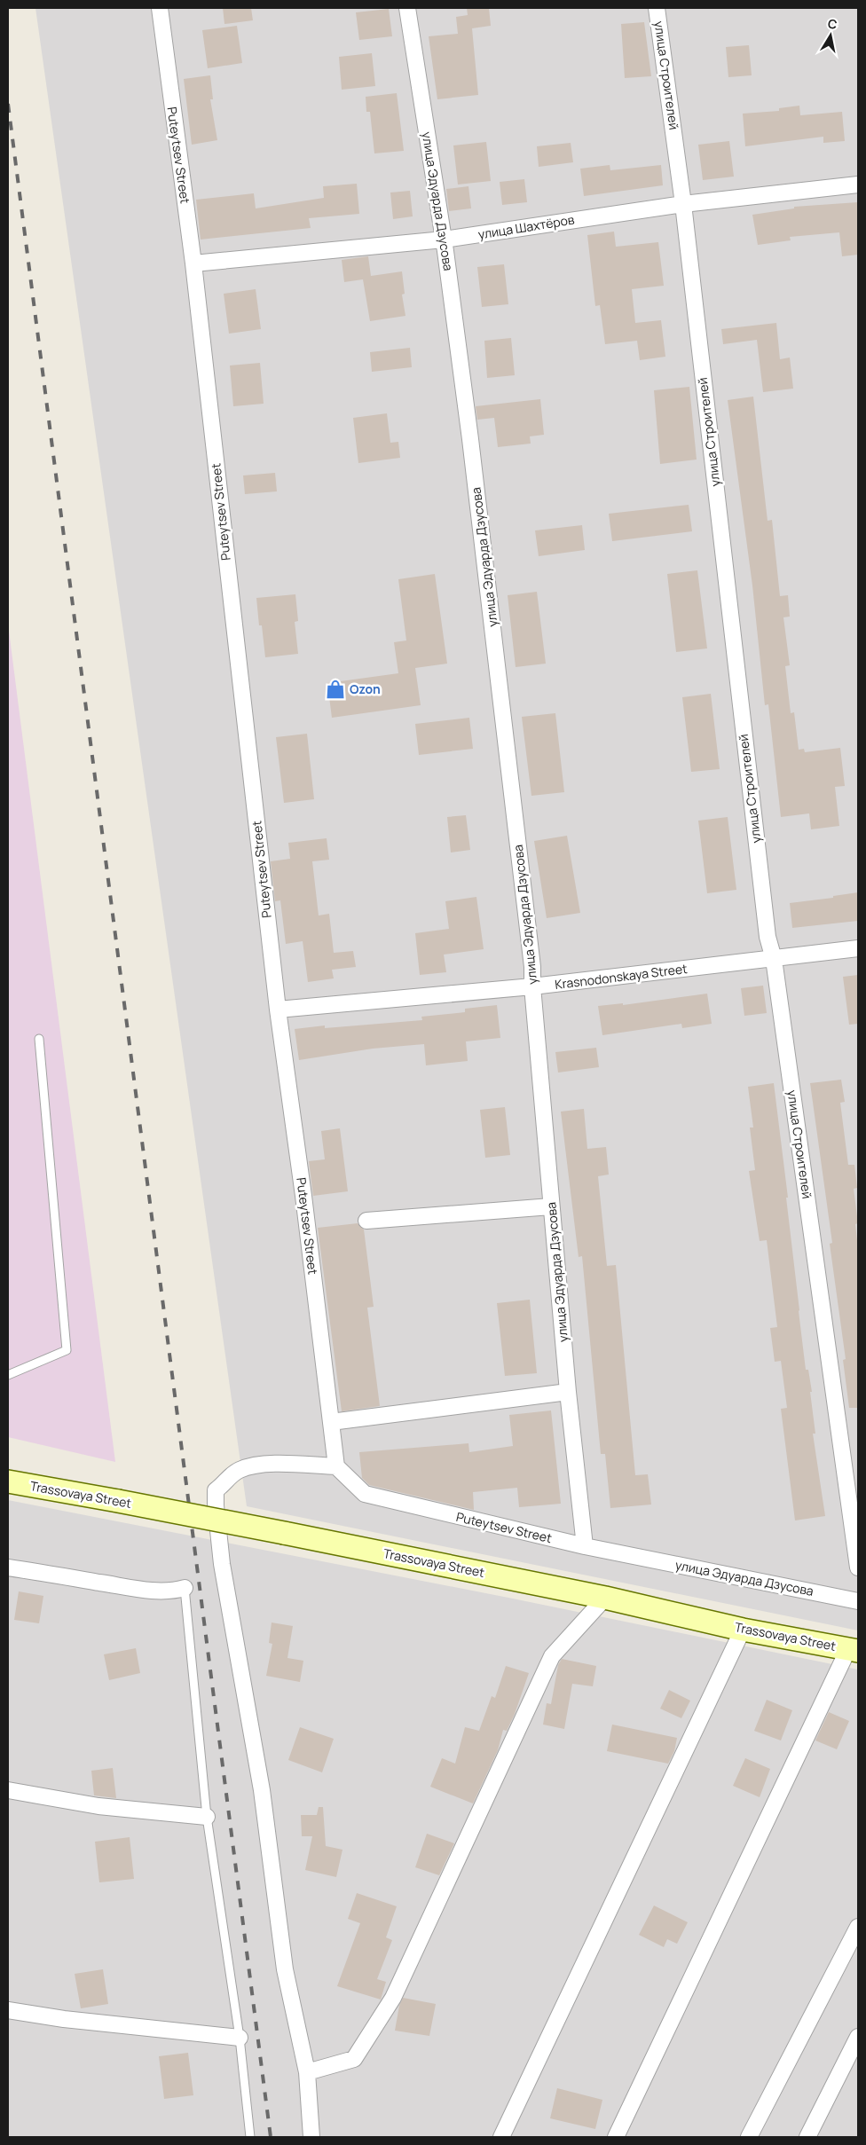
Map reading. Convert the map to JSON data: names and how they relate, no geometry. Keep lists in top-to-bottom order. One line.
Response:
{"streets":{"street":["улица Строителей","Puteytsev Street","улица Эдуарда Дзусова","улица Шахтёров","Krasnodonskaya Street","Trassovaya Street"]},"crossings":[["улица Строителей","улица Шахтёров"],["улица Строителей","Krasnodonskaya Street"],["Puteytsev Street","улица Эдуарда Дзусова"],["Puteytsev Street","улица Шахтёров"],["Puteytsev Street","Krasnodonskaya Street"],["улица Эдуарда Дзусова","улица Шахтёров"],["улица Эдуарда Дзусова","Krasnodonskaya Street"]],"places":{"shop":["Ozon"]},"north":"top"}
